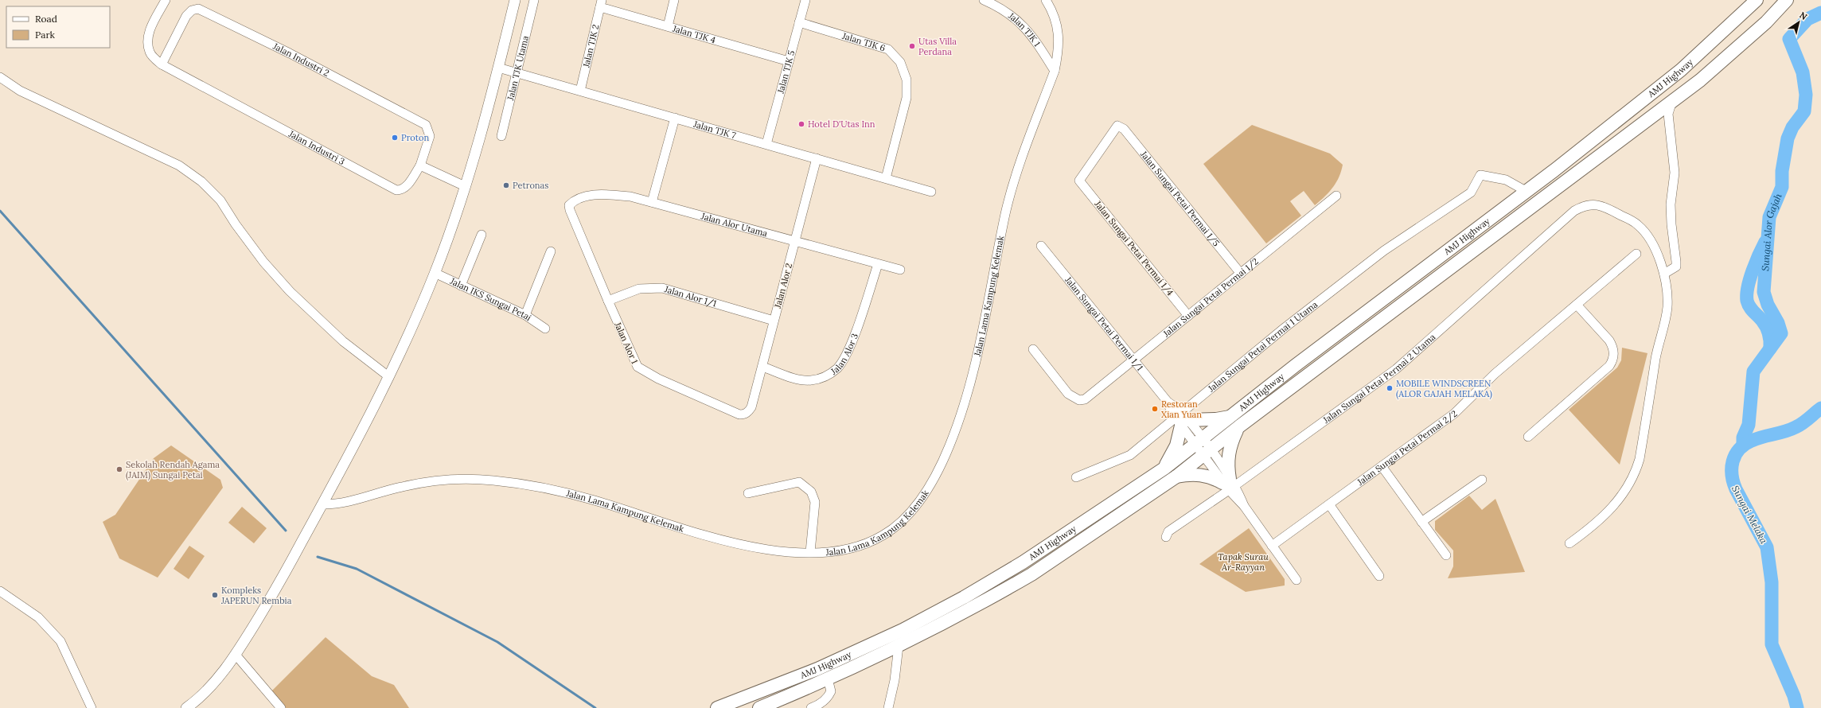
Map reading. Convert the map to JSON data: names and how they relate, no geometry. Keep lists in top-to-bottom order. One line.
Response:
{"streets":{"highway":["AMJ Highway"],"street":["Jalan TJK 1","Jalan TJK 4","Jalan TJK 6","Jalan TJK 2","Jalan Industri 2","Jalan TJK Utama","Jalan TJK 5","Jalan TJK 7","Jalan Industri 3","Jalan Sungai Petai Permai 1/5","Jalan Alor Utama","Jalan Sungai Petai Permai 1/4","Jalan Alor 2","Jalan Lama Kampung Kelemak","Jalan Alor 1/1","Jalan Sungai Petai Permai 1/2","Jalan IKS Sungai Petai","Jalan Sungai Petai Permai 1/1","Jalan Alor 1","Jalan Sungai Petai Permai 1 Utama","Jalan Alor 3","Jalan Sungai Petai Permai 2 Utama","Jalan Sungai Petai Permai 2/2"]},"crossings":[["Jalan TJK 1","Jalan Lama Kampung Kelemak"],["Jalan TJK 4","Jalan TJK 2"],["Jalan TJK 4","Jalan TJK 5"],["Jalan TJK 6","Jalan TJK 5"],["Jalan TJK 6","Jalan TJK 7"],["Jalan TJK 2","Jalan TJK 7"],["Jalan Industri 2","Jalan Industri 3"],["Jalan TJK Utama","Jalan TJK 7"],["Jalan TJK 5","Jalan TJK 7"],["AMJ Highway","Jalan Sungai Petai Permai 1/1"],["AMJ Highway","Jalan Sungai Petai Permai 1 Utama"],["Jalan TJK 7","Jalan Alor 2"],["Jalan Sungai Petai Permai 1/5","Jalan Sungai Petai Permai 1/4"],["Jalan Sungai Petai Permai 1/5","Jalan Sungai Petai Permai 1/2"],["Jalan Alor Utama","Jalan Alor 2"],["Jalan Alor Utama","Jalan Alor 1"],["Jalan Alor Utama","Jalan Alor 3"],["Jalan Sungai Petai Permai 1/4","Jalan Sungai Petai Permai 1/2"],["Jalan Alor 2","Jalan Alor 1/1"],["Jalan Alor 2","Jalan Alor 1"],["Jalan Alor 2","Jalan Alor 3"],["Jalan Alor 1/1","Jalan Alor 1"],["Jalan Sungai Petai Permai 1/2","Jalan Sungai Petai Permai 1/1"],["Jalan Sungai Petai Permai 1/1","Jalan Sungai Petai Permai 1 Utama"],["Jalan Sungai Petai Permai 1/1","Jalan Sungai Petai Permai 2 Utama"],["Jalan Sungai Petai Permai 1/1","Jalan Sungai Petai Permai 2/2"]],"water":["Sungai Alor Gajah","Sungai Melaka"],"parks":["Tapak Surau Ar-Rayyan"],"places":["Utas Villa Perdana","Hotel D'Utas Inn","Proton","Petronas","MOBILE WINDSCREEN (ALOR GAJAH MELAKA)","Restoran Xian Yuan","Sekolah Rendah Agama (JAIM) Sungai Petai","Kompleks JAPERUN Rembia"],"legend":["Road","Park"],"north":"top right"}
